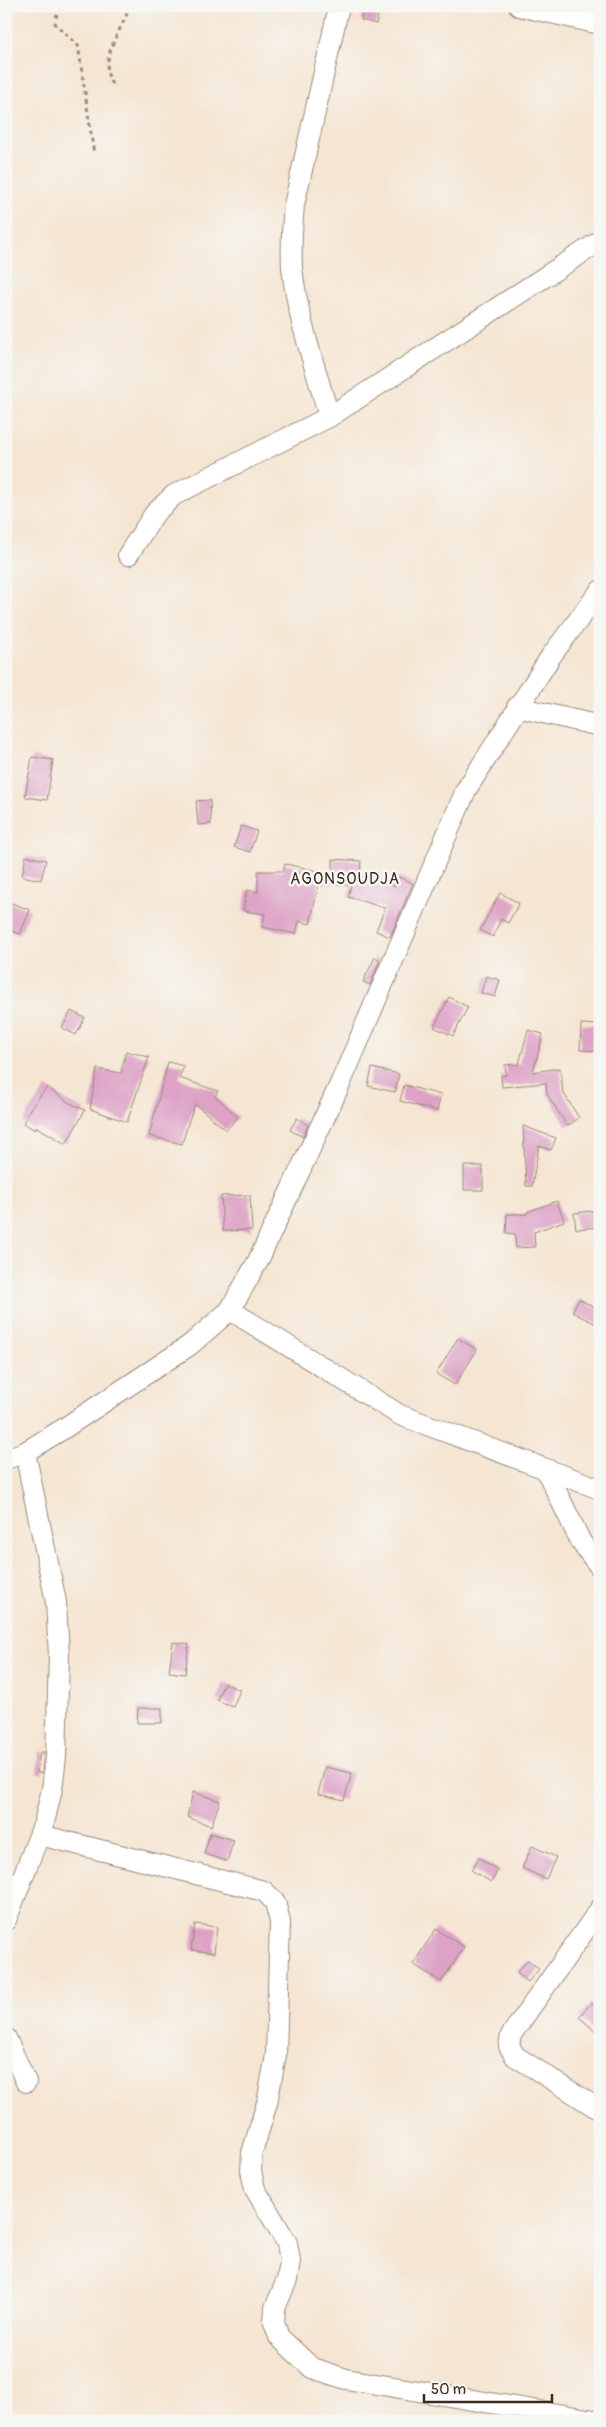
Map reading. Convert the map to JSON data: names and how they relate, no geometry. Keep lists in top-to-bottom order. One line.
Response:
{"districts":["AGONSOUDJA"],"scale_bar":"50 m"}
